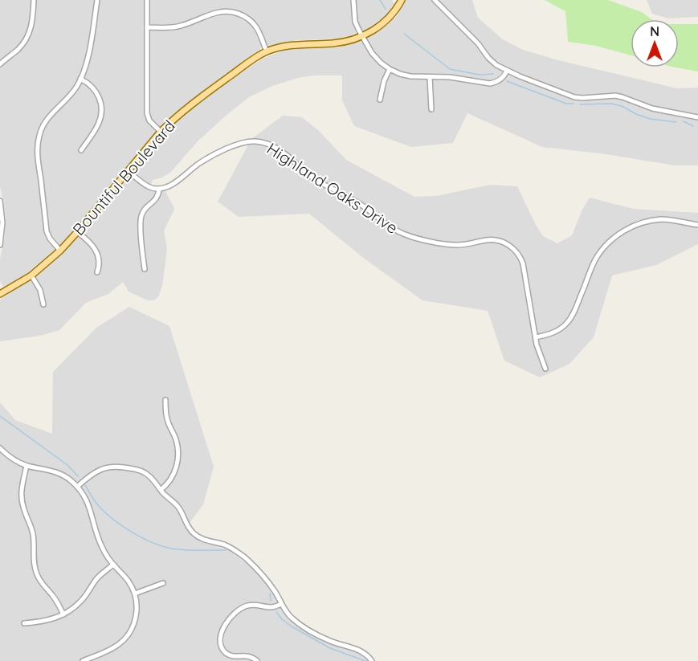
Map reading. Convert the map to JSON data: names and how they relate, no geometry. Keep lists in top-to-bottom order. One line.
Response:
{"streets":{"main road":["Bountiful Boulevard"],"street":["Highland Oaks Drive"]},"north":"top"}
